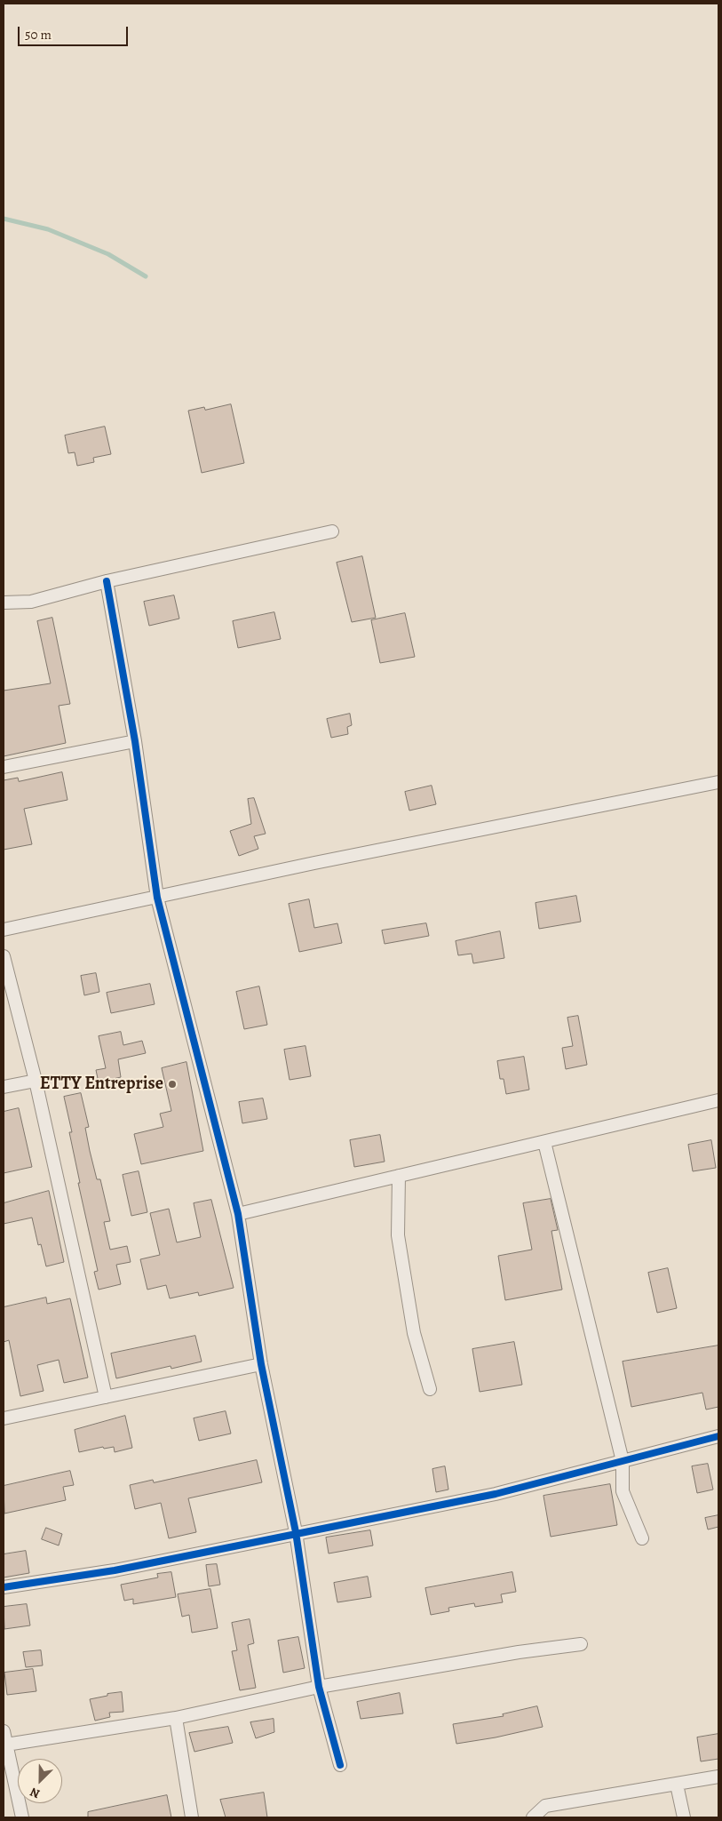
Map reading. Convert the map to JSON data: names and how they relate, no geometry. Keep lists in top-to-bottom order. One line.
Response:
{"places":["ETTY Entreprise"],"scale_bar":"50 m","north":"bottom left"}
